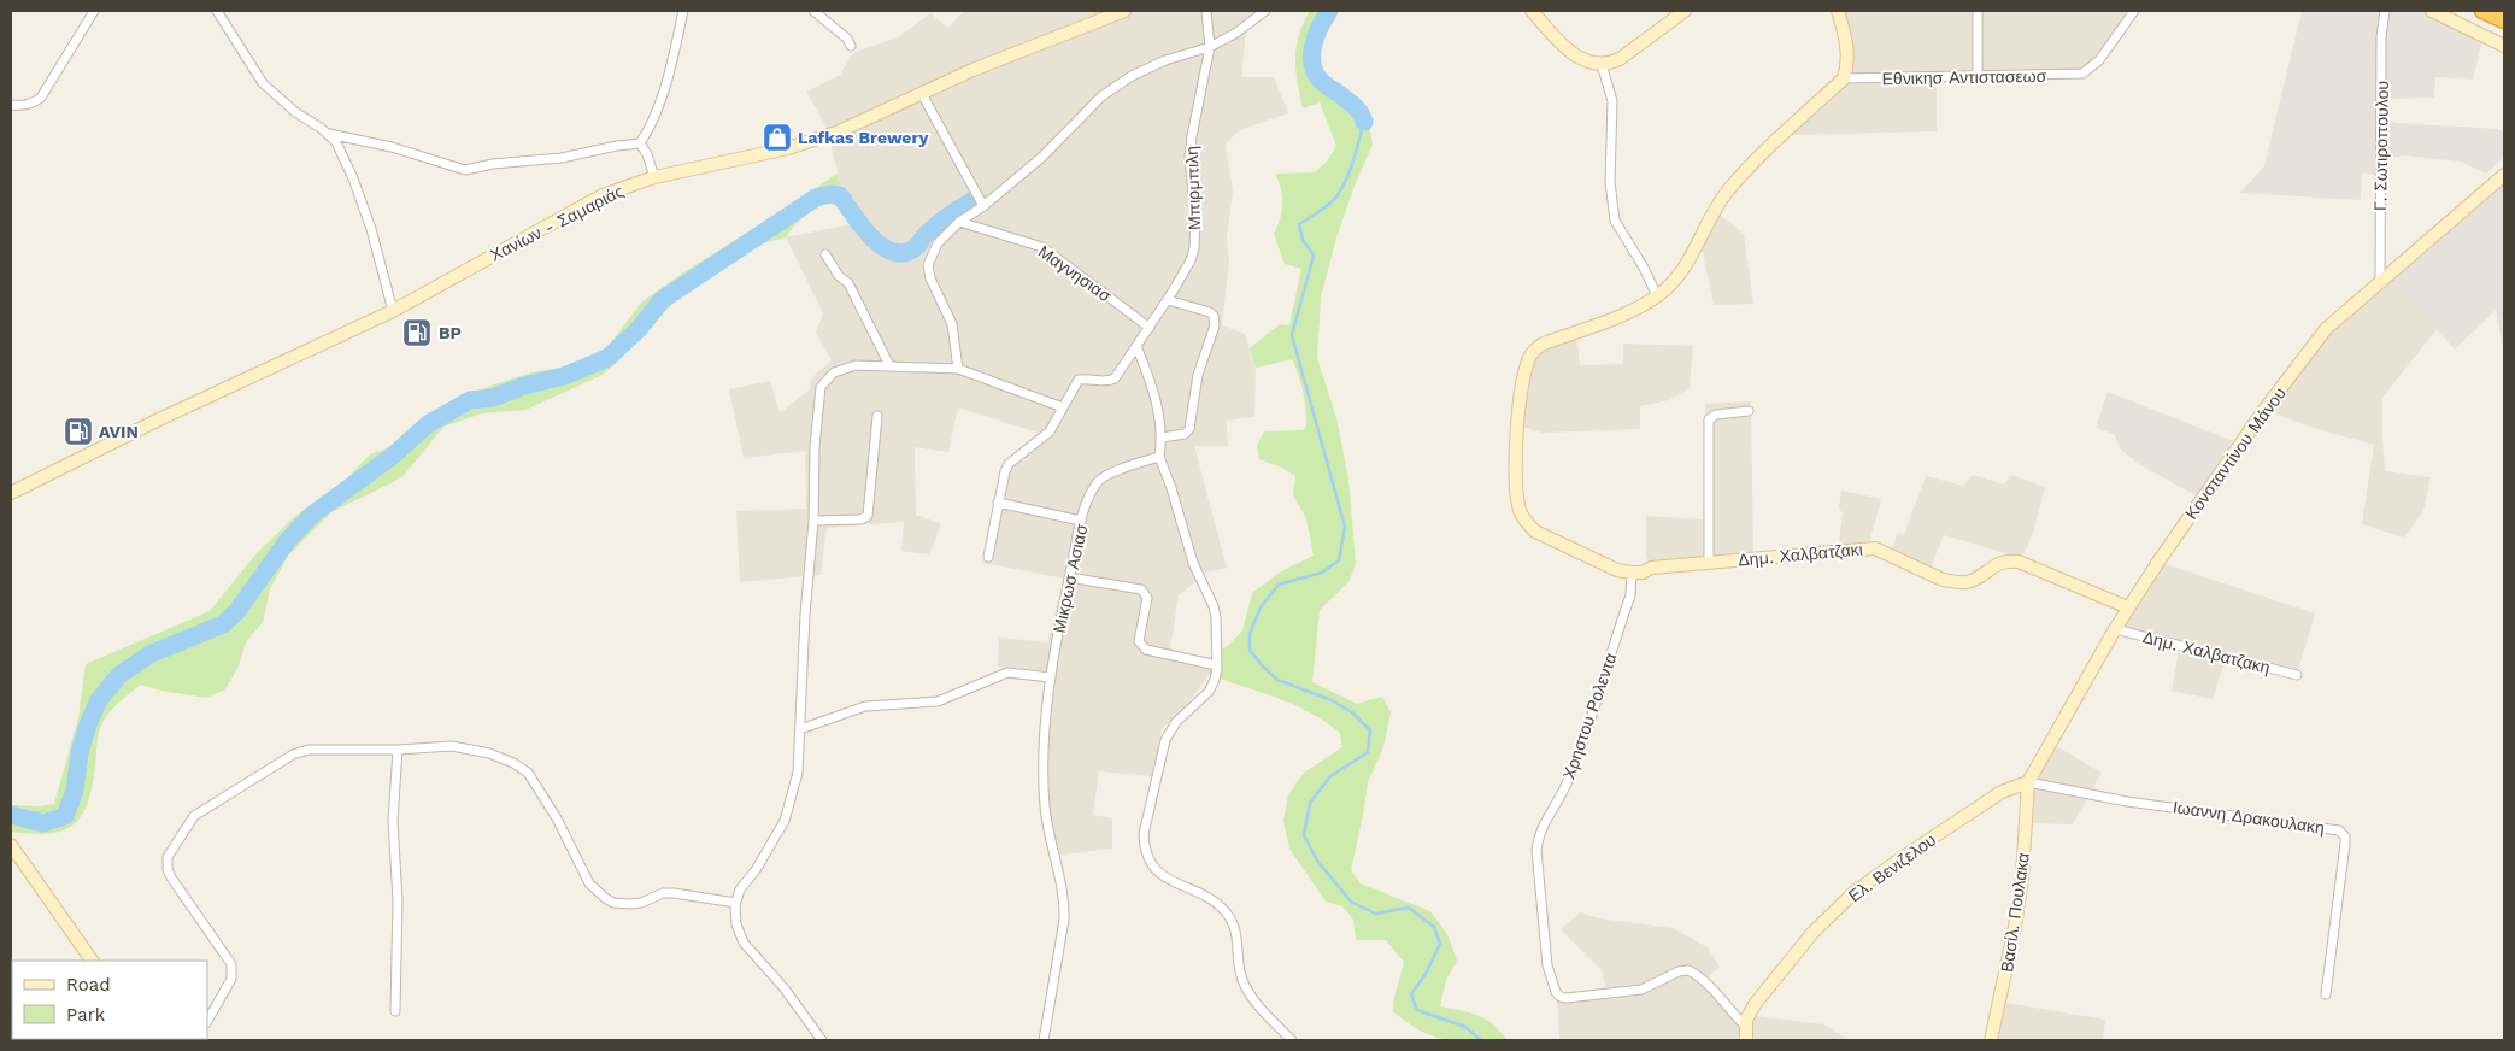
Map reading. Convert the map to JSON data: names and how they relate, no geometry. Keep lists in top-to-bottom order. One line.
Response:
{"streets":{"main road":["Χανίων - Σαμαριάς","Κονσταντίνου Μάνου","Δημ. Χαλβατζακι","Ελ. Βενιζελου","Βασίλ. Πουλακα"],"street":["Εθνικησ Αντιστασεωσ","Γ. Σωτιροπουλου","Μπιρμπιλη","Μαγνησιασ","Μικρωσ Ασιασ","Δημ. Χαλβατζακη","Χρηστου Ρολεντα","Ιωαννη Δρακουλακη"]},"crossings":[["Γ. Σωτιροπουλου","Κονσταντίνου Μάνου"],["Μπιρμπιλη","Μαγνησιασ"],["Κονσταντίνου Μάνου","Δημ. Χαλβατζακι"],["Κονσταντίνου Μάνου","Δημ. Χαλβατζακη"],["Κονσταντίνου Μάνου","Ιωαννη Δρακουλακη"],["Κονσταντίνου Μάνου","Ελ. Βενιζελου"],["Κονσταντίνου Μάνου","Βασίλ. Πουλακα"],["Δημ. Χαλβατζακι","Χρηστου Ρολεντα"],["Χρηστου Ρολεντα","Ελ. Βενιζελου"],["Ιωαννη Δρακουλακη","Ελ. Βενιζελου"],["Ιωαννη Δρακουλακη","Βασίλ. Πουλακα"],["Ελ. Βενιζελου","Βασίλ. Πουλακα"]],"places":{"shop":["Lafkas Brewery"],"fuel station":["BP","AVIN"]},"legend":["Road","Park"]}
